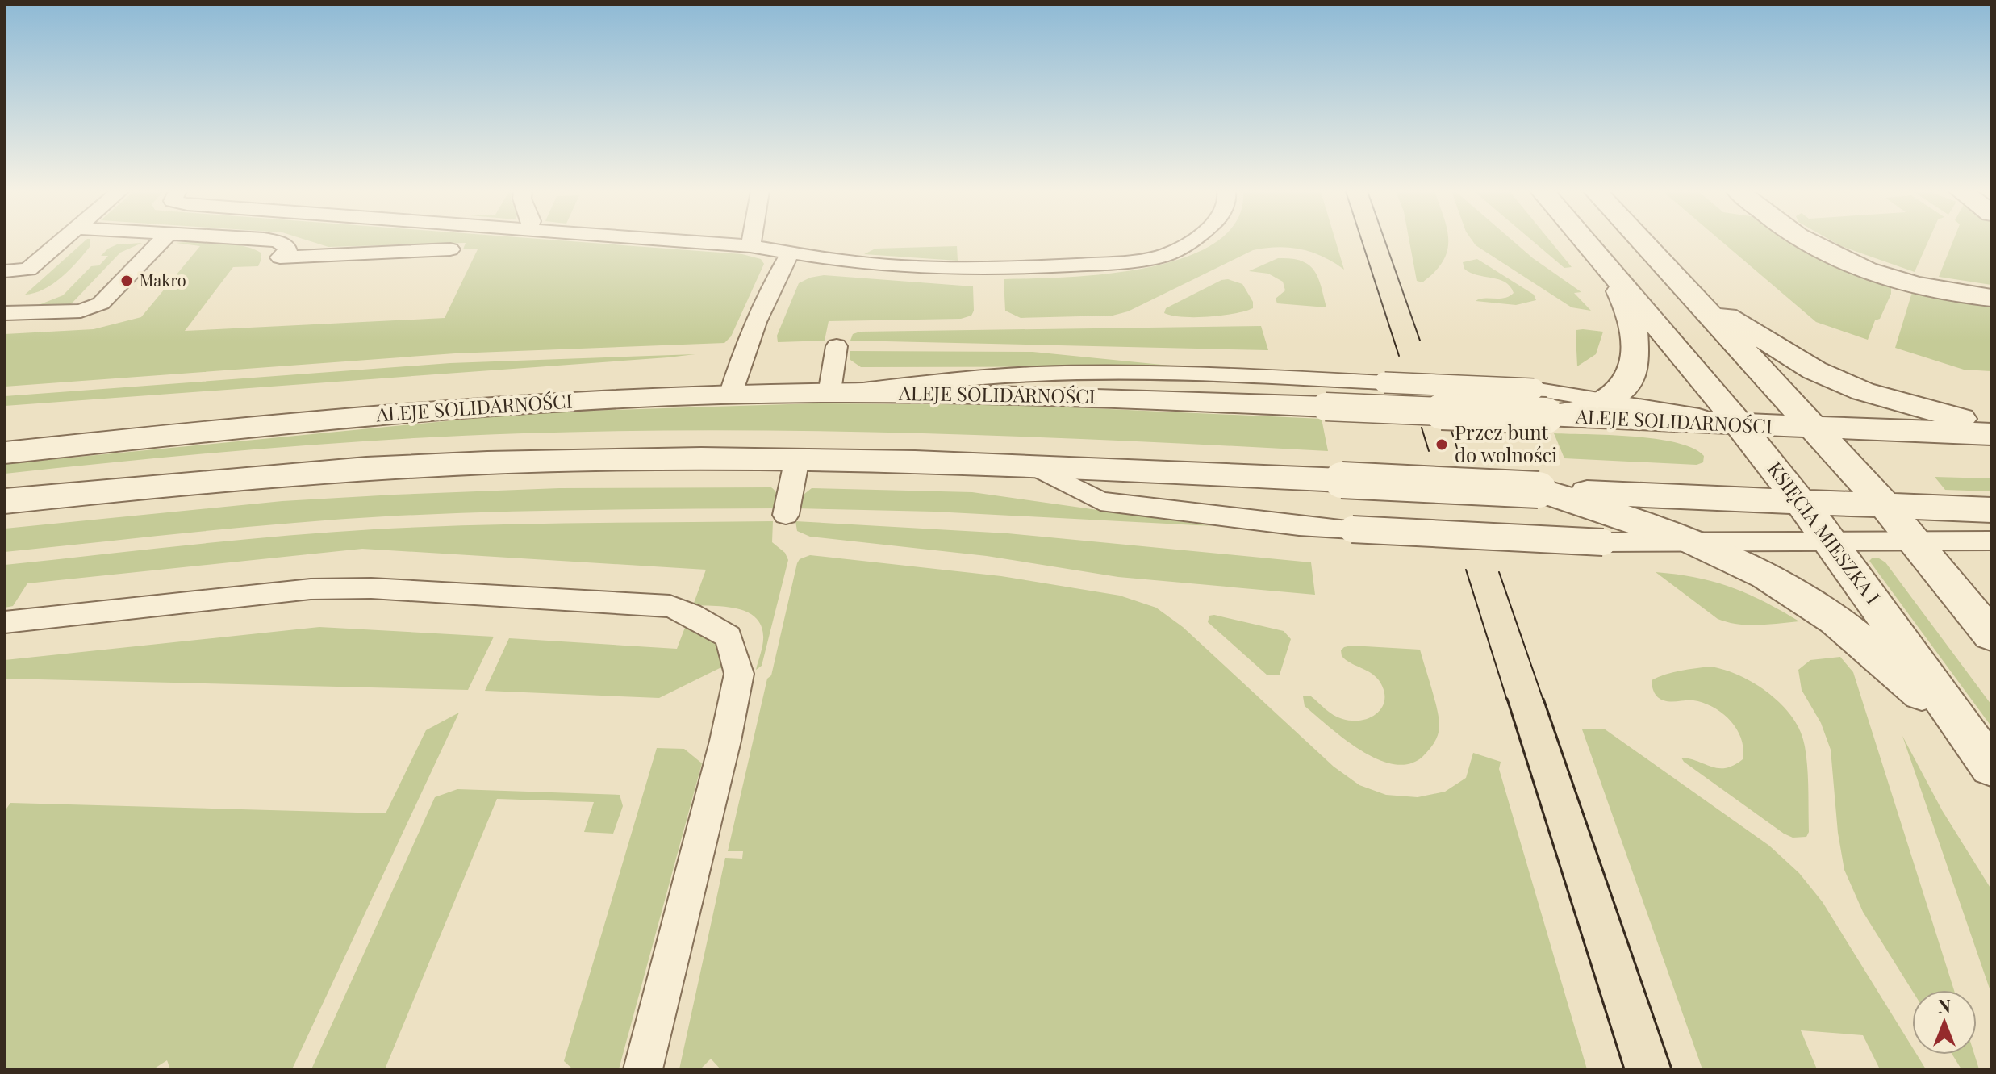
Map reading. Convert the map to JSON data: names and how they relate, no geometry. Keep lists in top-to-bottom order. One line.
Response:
{"streets":{"street":["ALEJE SOLIDARNOŚCI","KSIĘCIA MIESZKA I"]},"crossings":[["ALEJE SOLIDARNOŚCI","KSIĘCIA MIESZKA I"]],"places":["Makro","Przez bunt do wolności"],"north":"top"}
